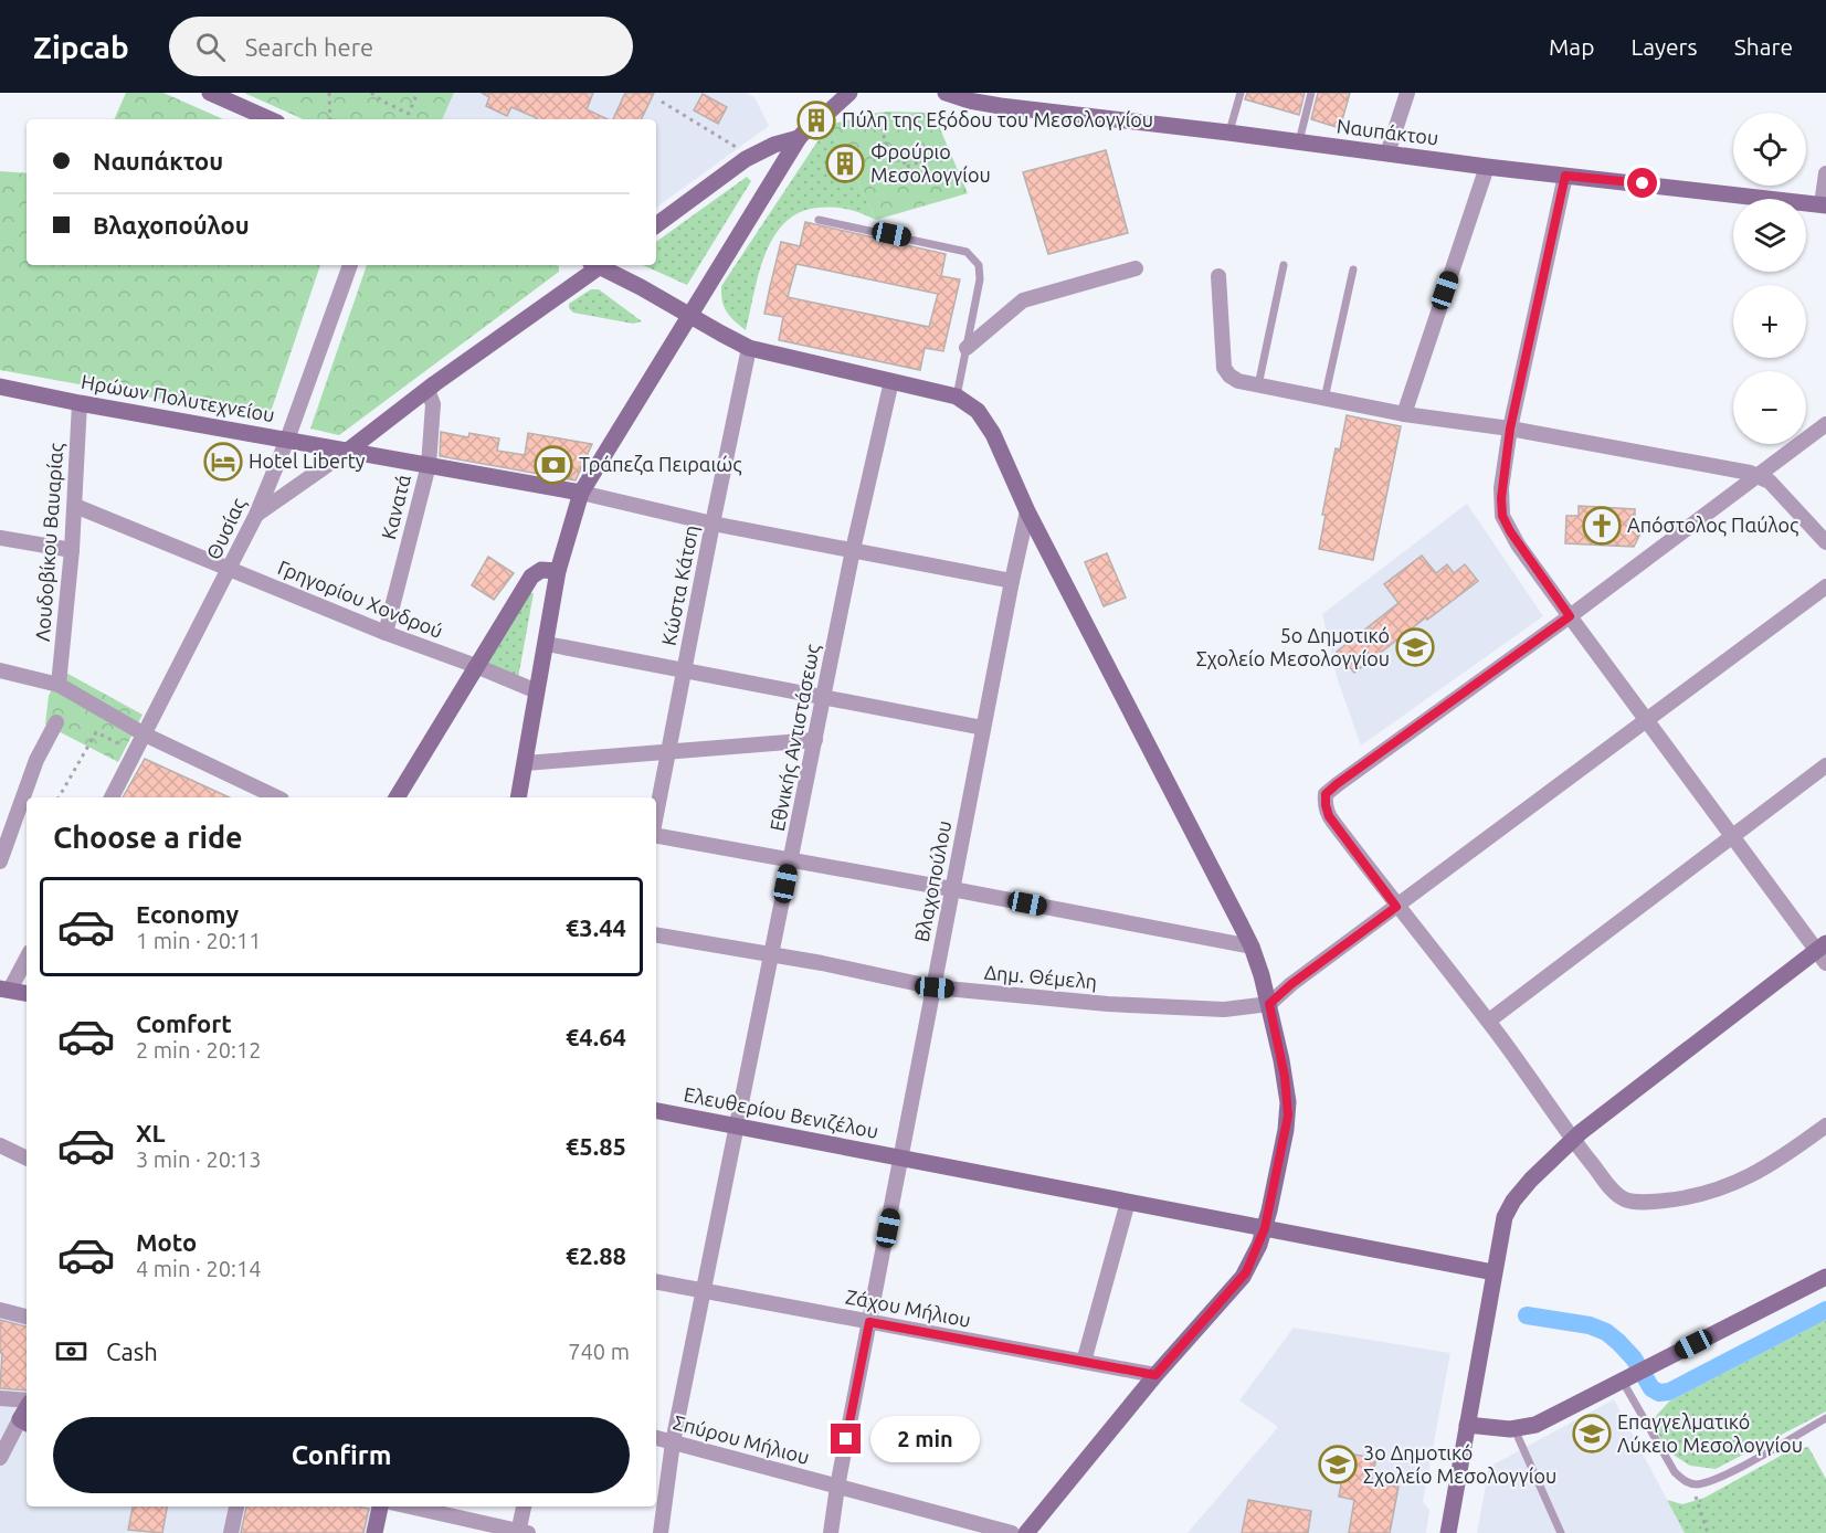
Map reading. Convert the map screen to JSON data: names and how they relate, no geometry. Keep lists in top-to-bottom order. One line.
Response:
{"streets":{"street":["Ναυπάκτου","Ηρώων Πολυτεχνείου","Κανατά","Θυσίας","Λουδοβίκου Βαυαρίας","Κώστα Κάτση","Γρηγορίου Χονδρού","Εθνικής Αντιστάσεως","Βλαχοπούλου","Δημ. Θέμελη","Ελευθερίου Βενιζέλου","Ζάχου Μήλιου","Σπύρου Μήλιου"]},"crossings":[["Ηρώων Πολυτεχνείου","Κανατά"],["Ηρώων Πολυτεχνείου","Θυσίας"],["Ηρώων Πολυτεχνείου","Λουδοβίκου Βαυαρίας"],["Κανατά","Γρηγορίου Χονδρού"],["Θυσίας","Γρηγορίου Χονδρού"],["Λουδοβίκου Βαυαρίας","Γρηγορίου Χονδρού"],["Εθνικής Αντιστάσεως","Δημ. Θέμελη"],["Εθνικής Αντιστάσεως","Ελευθερίου Βενιζέλου"],["Εθνικής Αντιστάσεως","Ζάχου Μήλιου"],["Εθνικής Αντιστάσεως","Σπύρου Μήλιου"],["Βλαχοπούλου","Δημ. Θέμελη"],["Βλαχοπούλου","Ελευθερίου Βενιζέλου"],["Βλαχοπούλου","Ζάχου Μήλιου"],["Βλαχοπούλου","Σπύρου Μήλιου"]],"places":{"building":["Πύλη της Εξόδου του Μεσολογγίου","Φρούριο Μεσολογγίου"],"hotel":["Hotel Liberty"],"bank":["Τράπεζα Πειραιώς"],"church":["Απόστολος Παύλος"],"school or university":["5ο Δημοτικό Σχολείο Μεσολογγίου","Επαγγελματικό Λύκειο Μεσολογγίου","3ο Δημοτικό Σχολείο Μεσολογγίου"]},"page":{"header":"Zipcab","search":"Search here","nav":["Map","Layers","Share"],"map_buttons":["+","−"],"banner":["Ναυπάκτου","Βλαχοπούλου"],"heading":"Choose a ride","list":[{"name":"Economy","note":"1 min · 20:11","value":"€3.44"},{"name":"Comfort","note":"2 min · 20:12","value":"€4.64"},{"name":"XL","note":"3 min · 20:13","value":"€5.85"},{"name":"Moto","note":"4 min · 20:14","value":"€2.88"}],"pay":["Cash","740 m"],"buttons":"Confirm","bubble":"2 min"}}
